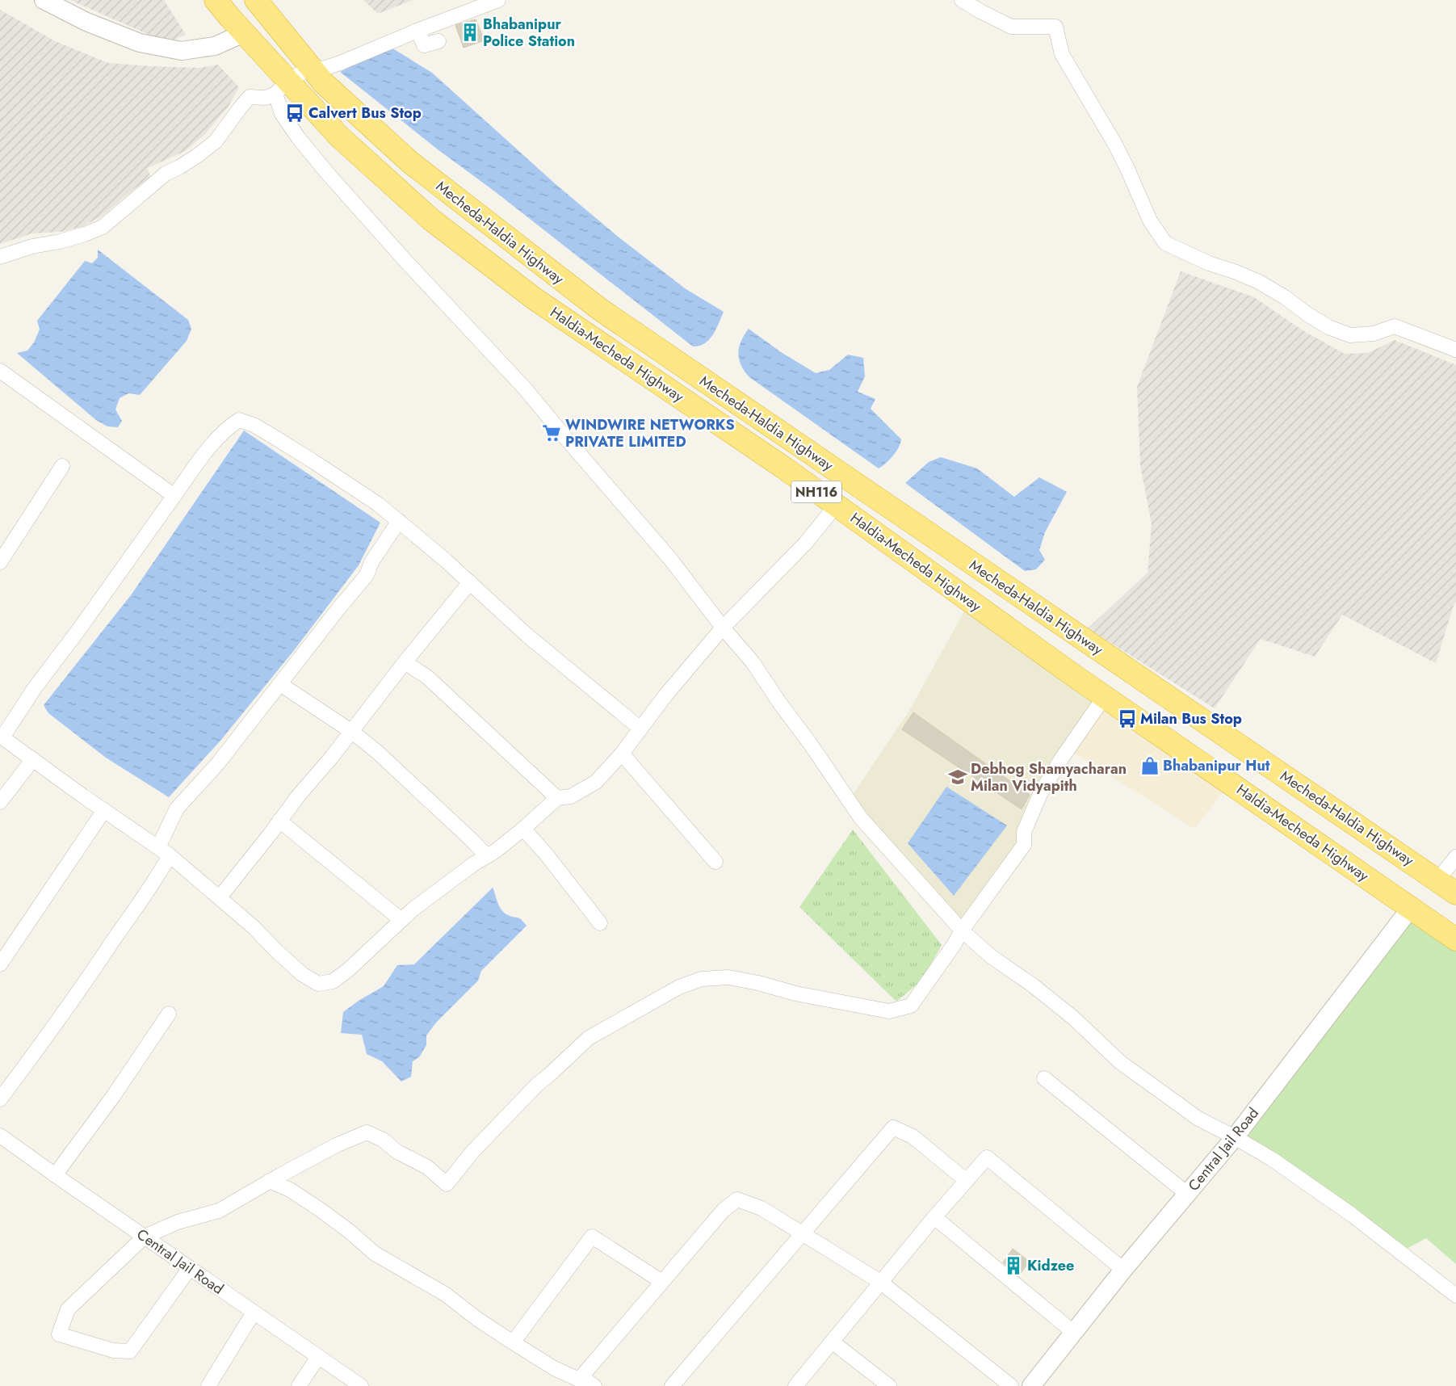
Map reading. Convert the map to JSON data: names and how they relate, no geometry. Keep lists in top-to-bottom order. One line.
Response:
{"streets":{"highway":["Mecheda-Haldia Highway","Haldia-Mecheda Highway","NH116"],"street":["Central Jail Road"]},"crossings":[["Haldia-Mecheda Highway","Central Jail Road"]],"places":{"building":["Bhabanipur Police Station","Kidzee"],"bus stop":["Calvert Bus Stop","Milan Bus Stop"],"supermarket":["WINDWIRE NETWORKS PRIVATE LIMITED"],"shop":["Bhabanipur Hut"],"school or university":["Debhog Shamyacharan Milan Vidyapith"]}}
